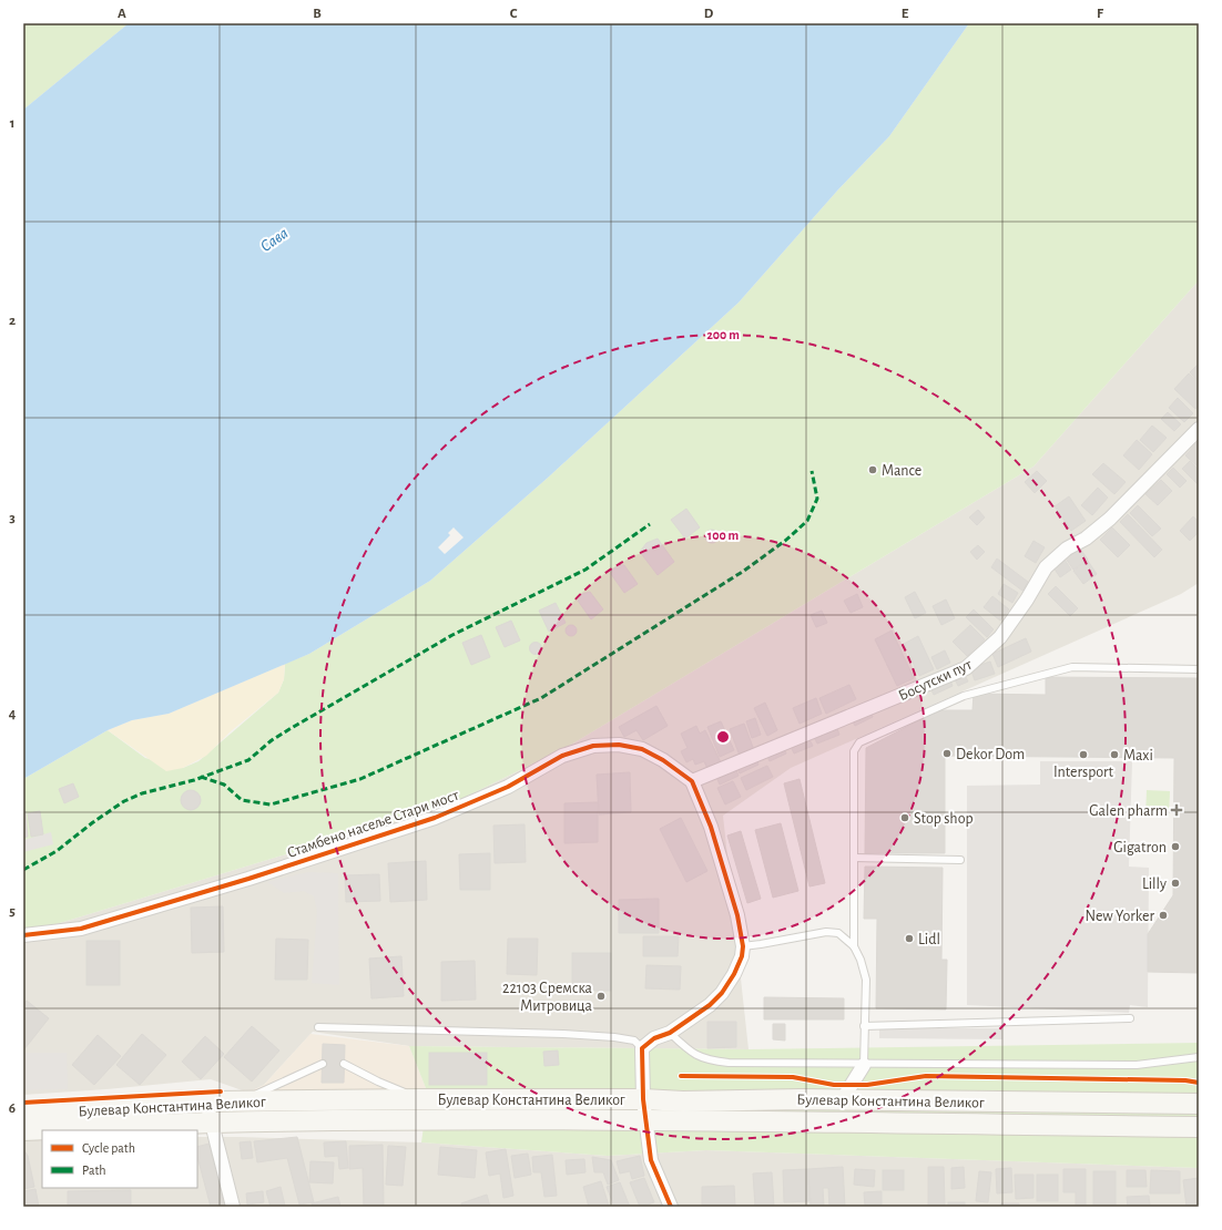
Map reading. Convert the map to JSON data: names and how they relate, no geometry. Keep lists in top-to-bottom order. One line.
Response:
{"streets":{"main road":["Булевар Константина Великог"],"street":["Босутски пут","Стамбено насеље Стари мост"]},"crossings":[["Босутски пут","Стамбено насеље Стари мост"]],"water":["Сава"],"places":{"other":["Mance","Dekor Dom","Intersport","Maxi","Stop shop","Gigatron","Lilly","New Yorker","Lidl","22103 Сремска Митровица"],"health":["Galen pharm"]},"legend":["Cycle path","Path"],"grid":{"columns":["A","B","C","D","E","F"],"rows":["1","2","3","4","5","6"]},"rings":["200 m","100 m"]}
